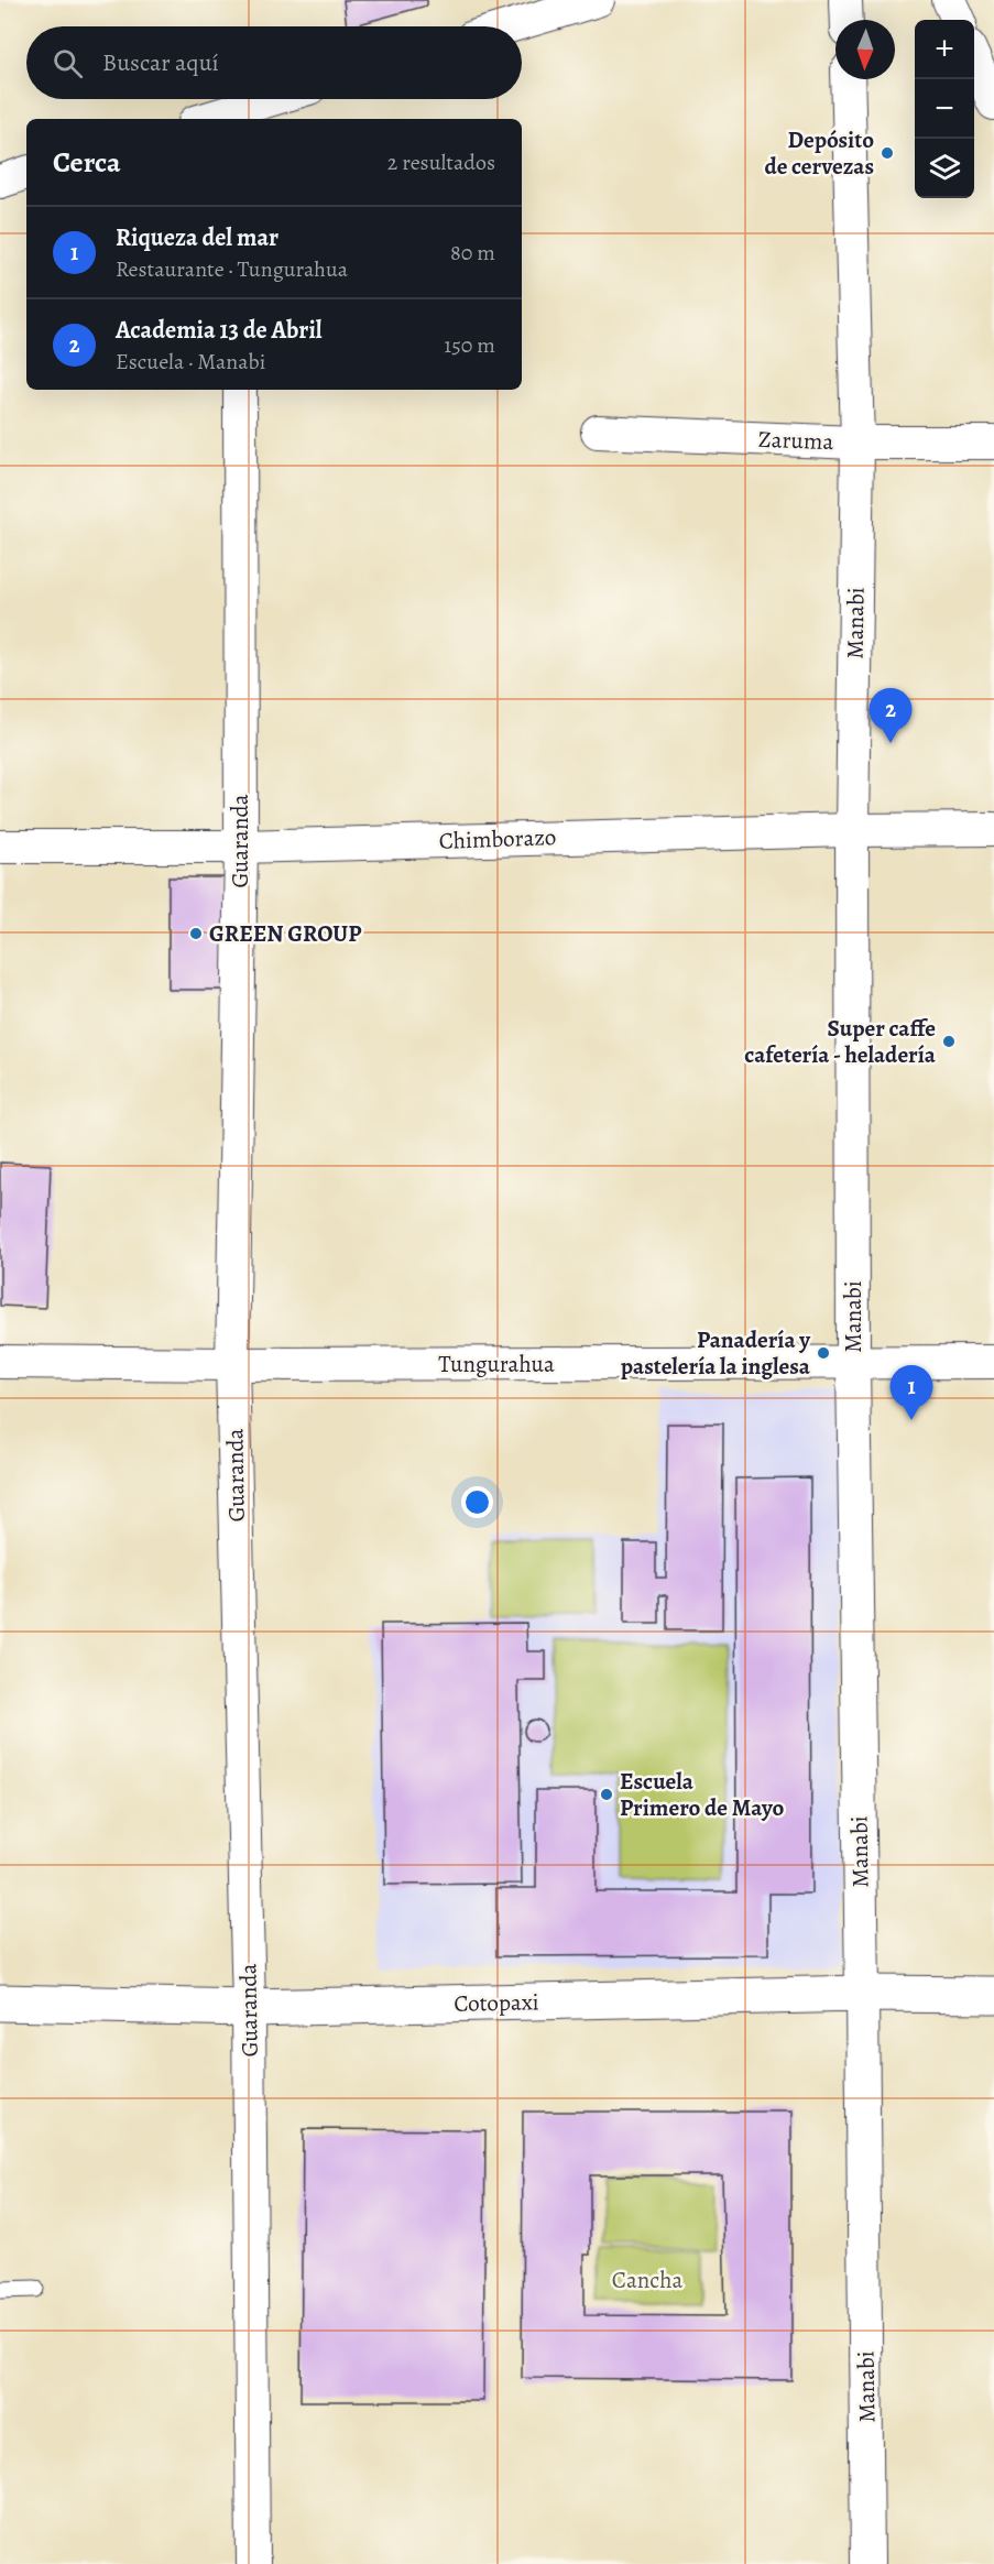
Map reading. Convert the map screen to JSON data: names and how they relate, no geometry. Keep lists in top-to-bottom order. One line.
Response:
{"streets":{"street":["Zaruma","Manabi","Chimborazo","Guaranda","Tungurahua","Cotopaxi"]},"crossings":[["Zaruma","Manabi"],["Manabi","Chimborazo"],["Manabi","Tungurahua"],["Manabi","Cotopaxi"],["Chimborazo","Guaranda"],["Guaranda","Tungurahua"],["Guaranda","Cotopaxi"]],"parks":["Cancha"],"places":["Depósito de cervezas","GREEN GROUP","Super caffe cafetería - heladería","Panadería y pastelería la inglesa","Escuela Primero de Mayo"],"north":"bottom","page":{"map_buttons":["+","−"],"search":"Buscar aquí","heading":["Cerca","2 resultados"],"list":[{"mark":"1","name":"Riqueza del mar","note":"Restaurante · Tungurahua","value":"80 m"},{"mark":"2","name":"Academia 13 de Abril","note":"Escuela · Manabi","value":"150 m"}],"pins":["2","1"]}}
